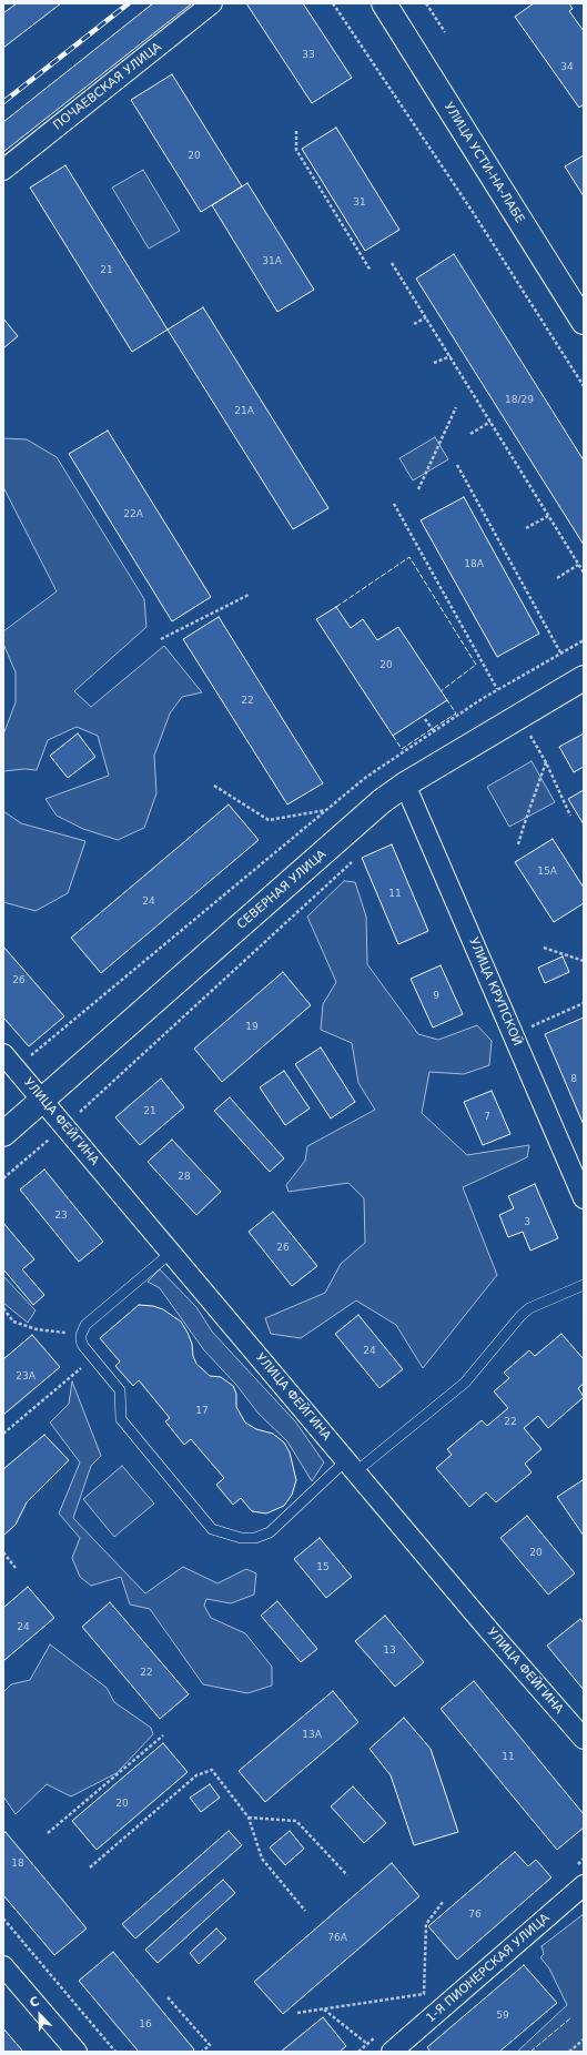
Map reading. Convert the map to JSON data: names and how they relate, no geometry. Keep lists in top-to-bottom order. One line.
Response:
{"streets":{"street":["ПОЧАЕВСКАЯ УЛИЦА","УЛИЦА УСТИ-НА-ЛАБЕ","СЕВЕРНАЯ УЛИЦА","УЛИЦА КРУПСКОЙ","УЛИЦА ФЕЙГИНА","1-Я ПИОНЕРСКАЯ УЛИЦА"]},"crossings":[["СЕВЕРНАЯ УЛИЦА","УЛИЦА КРУПСКОЙ"],["СЕВЕРНАЯ УЛИЦА","УЛИЦА ФЕЙГИНА"]],"house_numbers":["33","34","20","31","31А","21","18/29","21А","22А","18А","20","22","15А","11","24","26","9","19","8","21","7","28","23","3","26","24","23А","17","22","20","15","24","13","22","13А","11","20","18","76","76А","59","16"],"north":"top left"}
